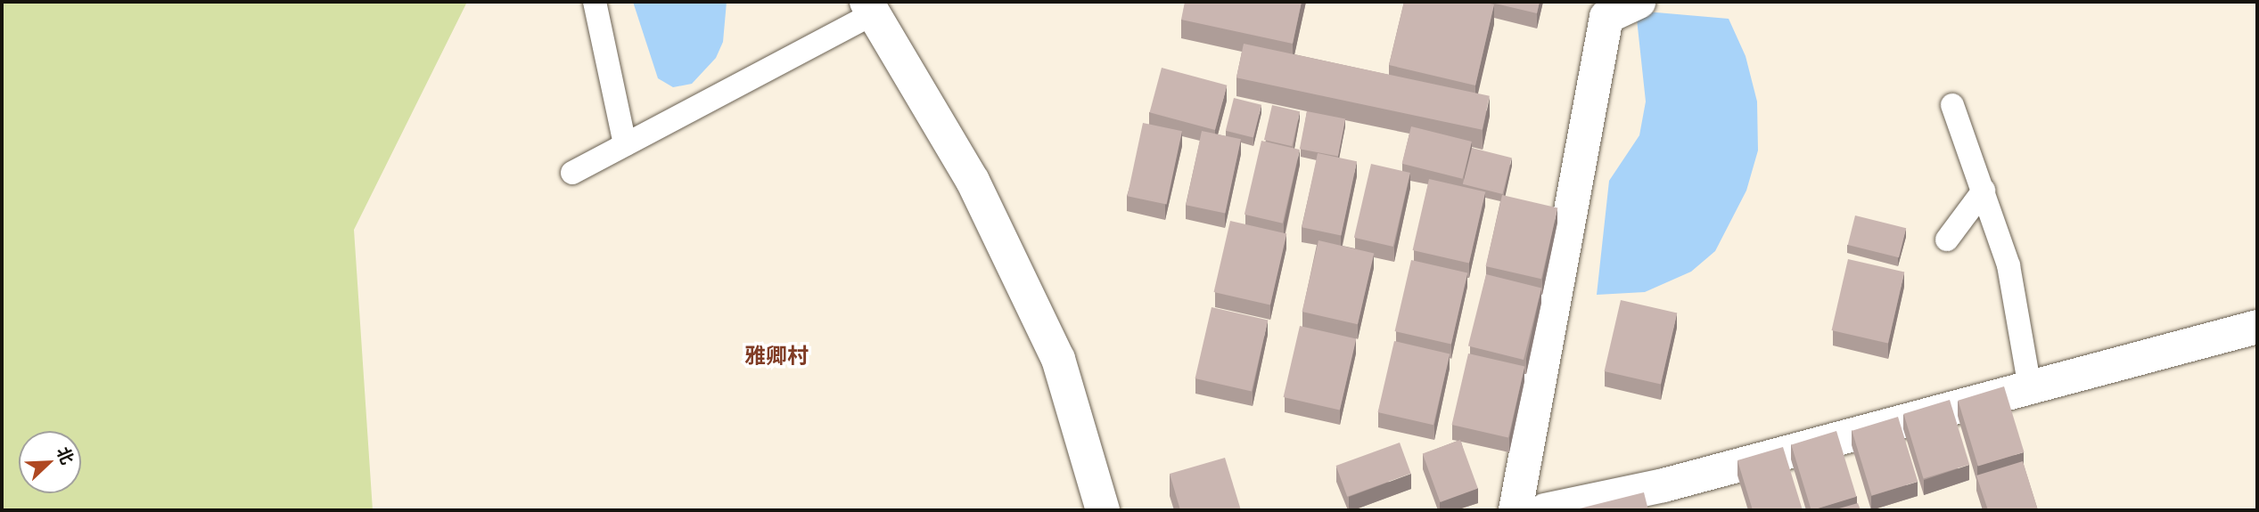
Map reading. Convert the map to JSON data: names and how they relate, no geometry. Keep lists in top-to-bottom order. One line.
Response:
{"districts":["雅卿村"],"north":"top right"}
